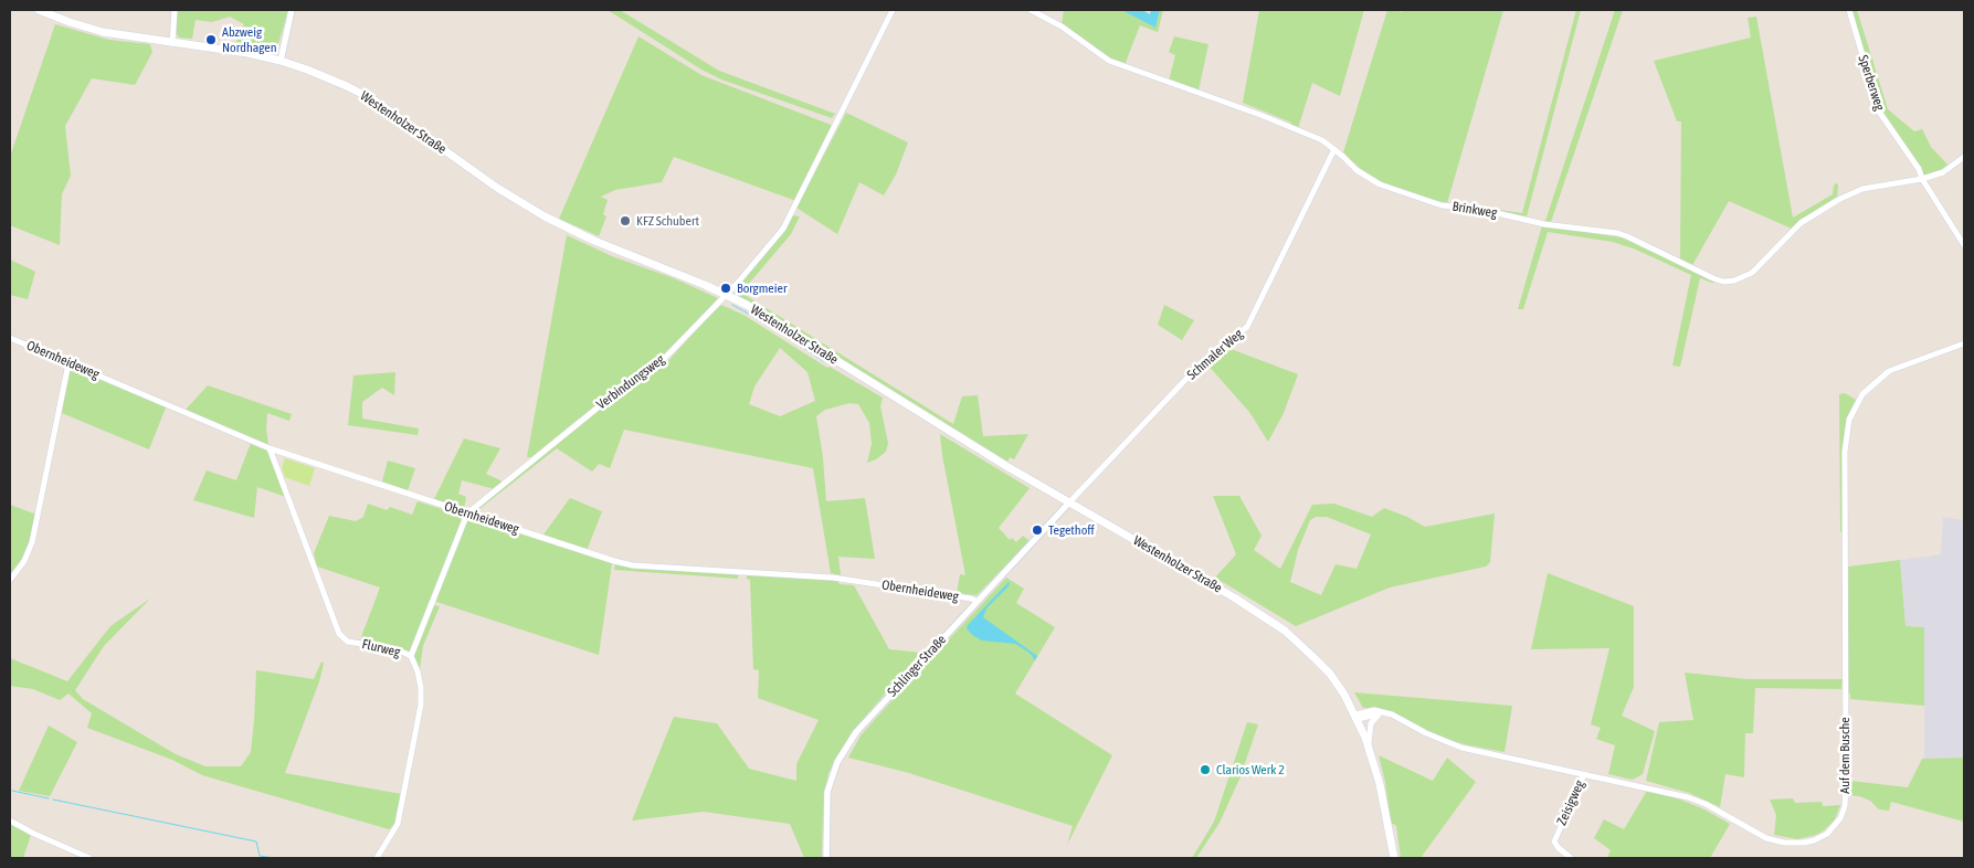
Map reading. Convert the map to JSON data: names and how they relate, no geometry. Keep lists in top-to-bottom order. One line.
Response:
{"streets":{"main road":["Westenholzer Straße"],"street":["Sperberweg","Brinkweg","Schmaler Weg","Obernheideweg","Verbindungsweg","Flurweg","Schlinger Straße","Auf dem Busche","Zeisigweg"]},"crossings":[["Sperberweg","Brinkweg"],["Westenholzer Straße","Schmaler Weg"],["Westenholzer Straße","Verbindungsweg"],["Westenholzer Straße","Schlinger Straße"],["Brinkweg","Schmaler Weg"],["Schmaler Weg","Schlinger Straße"],["Obernheideweg","Verbindungsweg"],["Obernheideweg","Flurweg"],["Obernheideweg","Schlinger Straße"],["Verbindungsweg","Flurweg"],["Auf dem Busche","Zeisigweg"]],"places":["Abzweig Nordhagen","KFZ Schubert","Borgmeier","Tegethoff","Clarios Werk 2"]}
